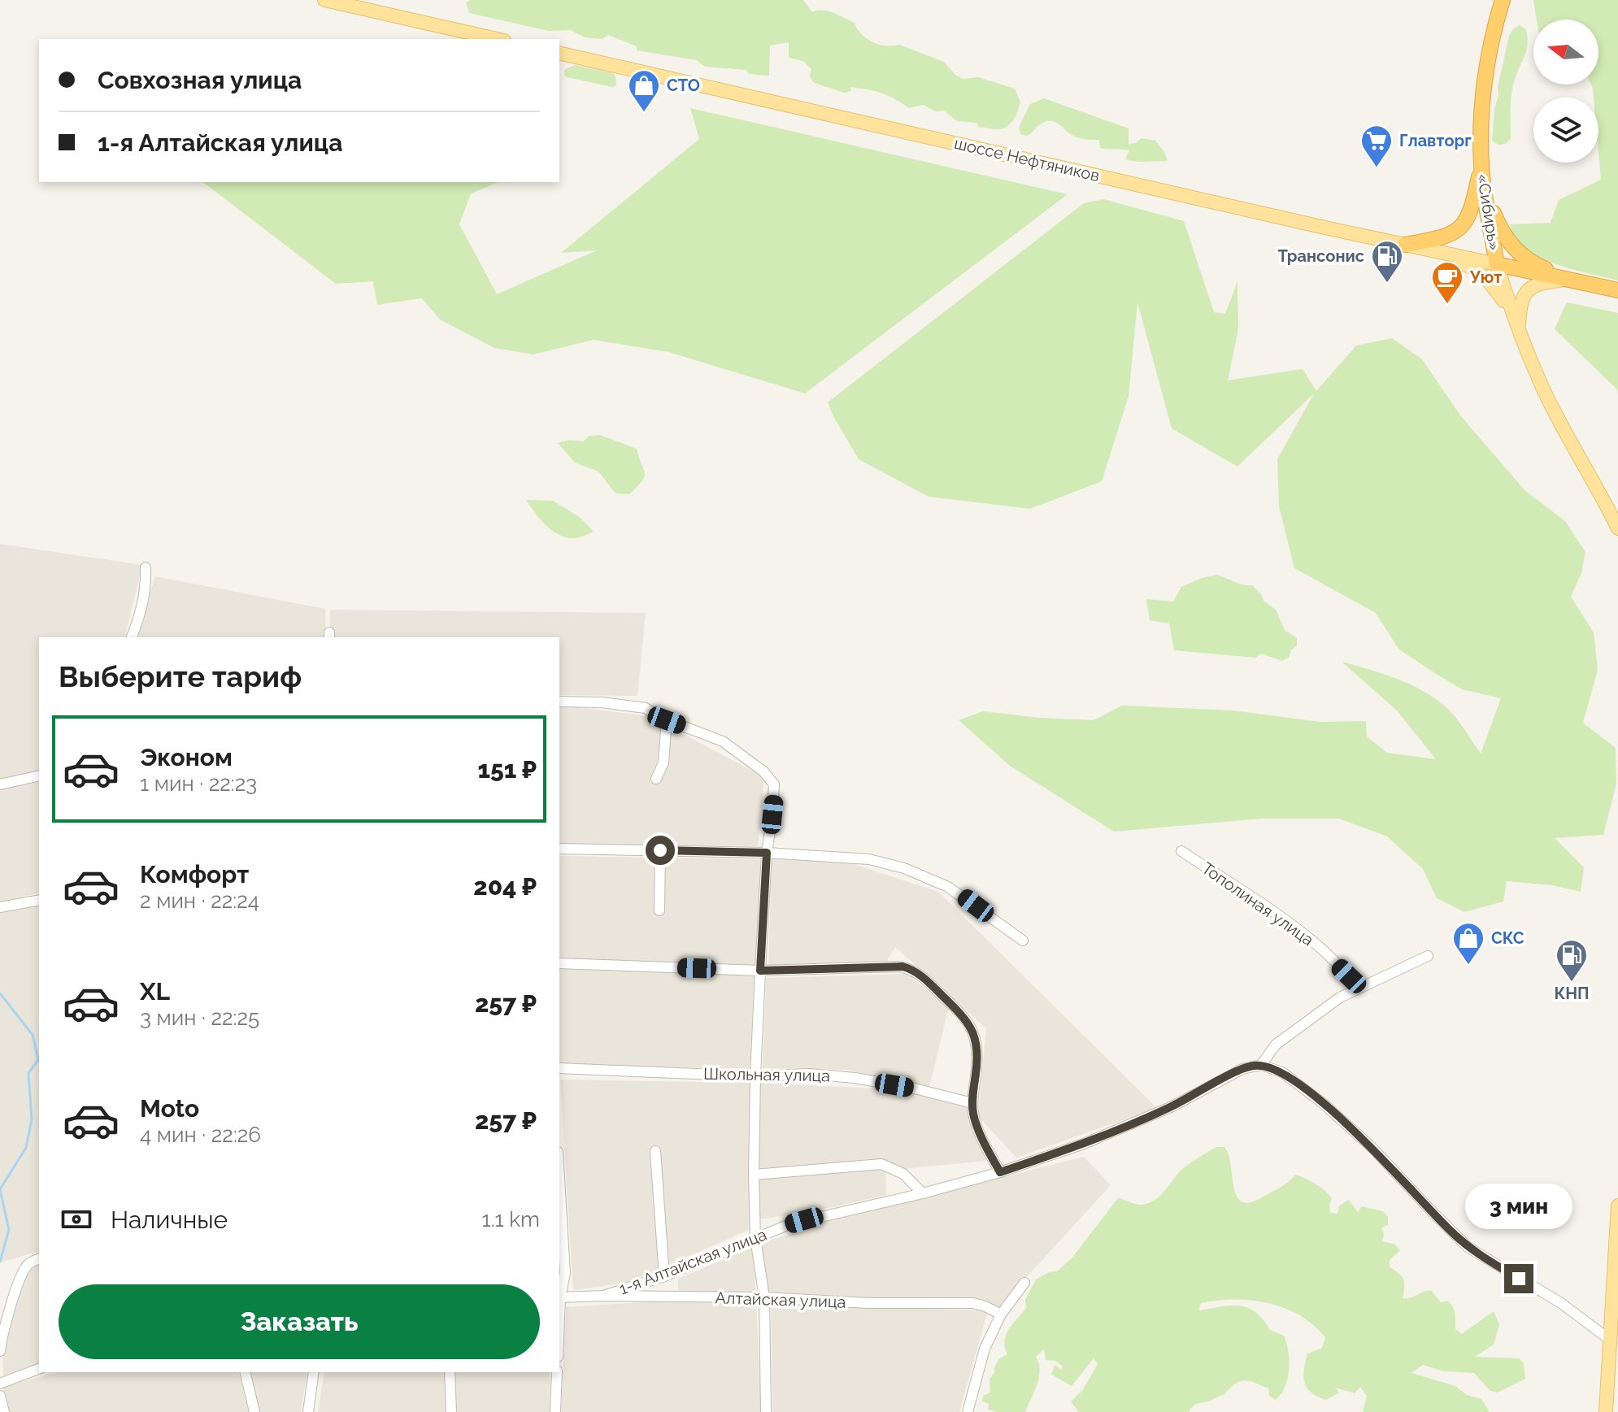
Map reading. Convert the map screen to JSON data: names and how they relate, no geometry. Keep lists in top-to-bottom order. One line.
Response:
{"streets":{"highway":["«Сибирь»"],"main road":["шоссе Нефтяников"],"street":["Тополиная улица","Школьная улица","1-я Алтайская улица","Алтайская улица"]},"crossings":[["шоссе Нефтяников","«Сибирь»"],["1-я Алтайская улица","Алтайская улица"]],"places":{"shop":["СТО","СКС"],"supermarket":["Главторг"],"fuel station":["Трансонис","КНП"],"cafe":["Уют"]},"north":"left","page":{"banner":["Совхозная улица","1-я Алтайская улица"],"heading":"Выберите тариф","list":[{"name":"Эконом","note":"1 мин · 22:23","value":"151 ₽"},{"name":"Комфорт","note":"2 мин · 22:24","value":"204 ₽"},{"name":"XL","note":"3 мин · 22:25","value":"257 ₽"},{"name":"Moto","note":"4 мин · 22:26","value":"257 ₽"}],"bubble":"3 мин","pay":["Наличные","1.1 km"],"buttons":"Заказать"}}
